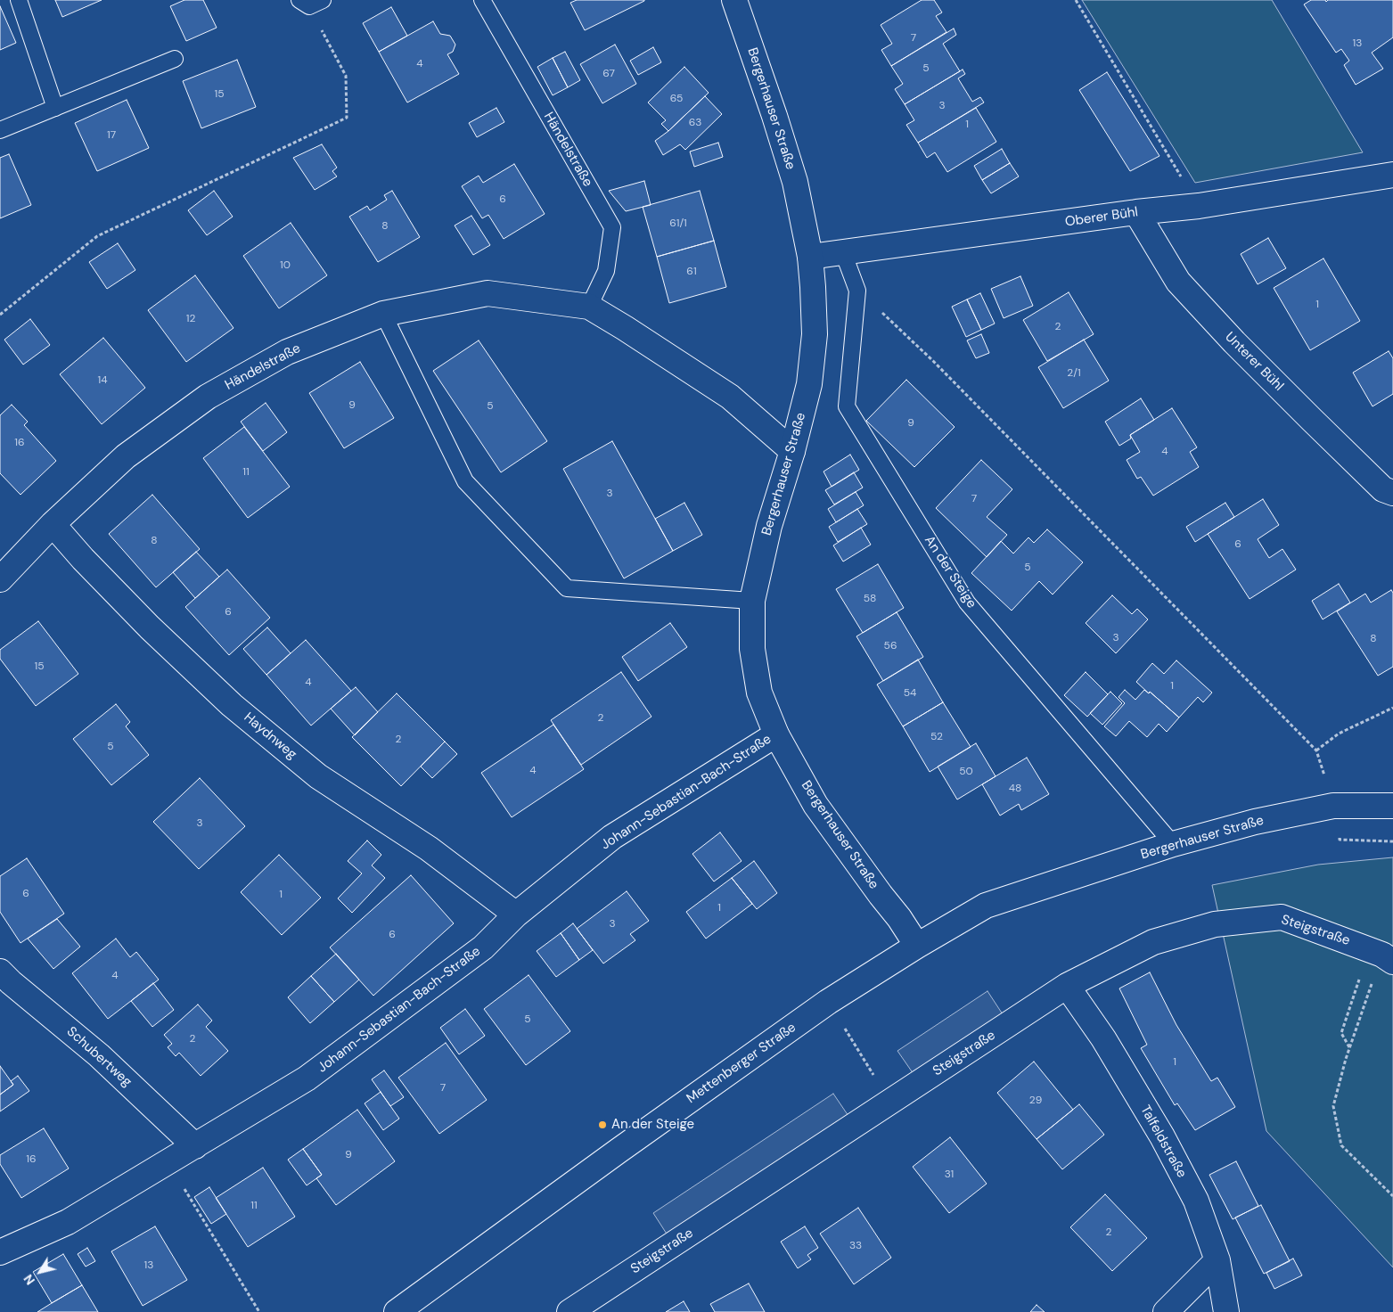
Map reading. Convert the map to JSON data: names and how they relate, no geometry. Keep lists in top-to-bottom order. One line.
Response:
{"streets":{"street":["Bergerhauser Straße","Händelstraße","Oberer Bühl","Unterer Bühl","Haydnweg","Johann-Sebastian-Bach-Straße","Steigstraße","Schubertweg","Mettenberger Straße","Talfeldstraße"],"lane":["An der Steige"]},"crossings":[["Bergerhauser Straße","Händelstraße"],["Bergerhauser Straße","Oberer Bühl"],["Bergerhauser Straße","An der Steige"],["Bergerhauser Straße","Johann-Sebastian-Bach-Straße"],["Bergerhauser Straße","Mettenberger Straße"],["Händelstraße","Haydnweg"],["Oberer Bühl","Unterer Bühl"],["Oberer Bühl","An der Steige"],["Haydnweg","Johann-Sebastian-Bach-Straße"],["Johann-Sebastian-Bach-Straße","Schubertweg"],["Steigstraße","Talfeldstraße"]],"places":["An der Steige"],"house_numbers":["7","13","4","5","67","15","65","3","63","1","17","6","61/1","8","10","61","1","12","2","2/1","14","9","5","9","16","4","11","3","7","8","6","5","58","6","3","8","56","15","4","1","54","2","52","2","5","4","50","48","3","6","1","1","3","6","4","5","2","1","7","29","9","16","31","11","2","33","13"],"north":"bottom left"}
